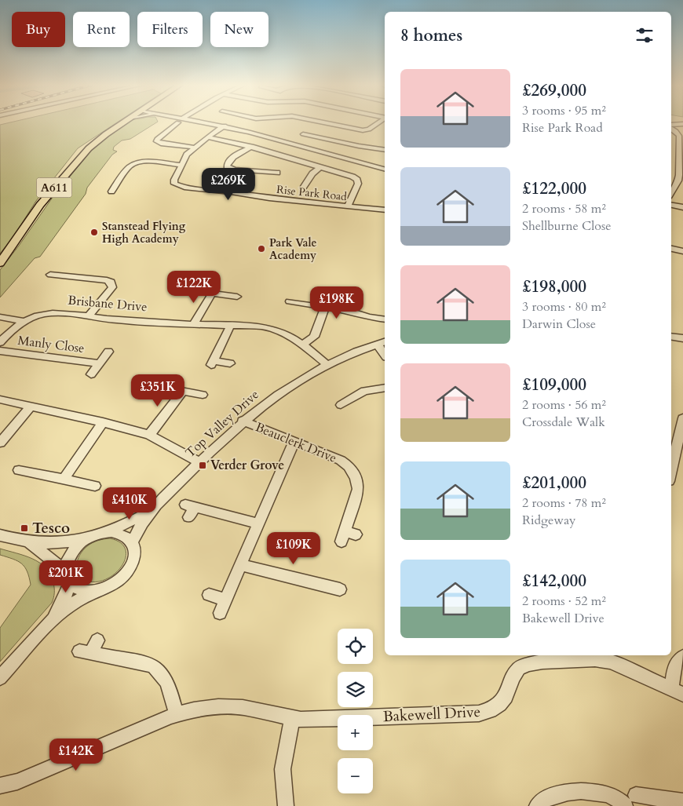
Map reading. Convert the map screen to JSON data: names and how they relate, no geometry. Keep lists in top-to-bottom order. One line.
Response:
{"streets":{"main road":["A611"],"street":["Rise Park Road","Brisbane Drive","Manly Close","Top Valley Drive","Beauclerk Drive","Bakewell Drive"]},"crossings":[["Brisbane Drive","Top Valley Drive"],["Top Valley Drive","Beauclerk Drive"]],"places":{"other":["Stanstead Flying High Academy","Park Vale Academy"],"transit":["Verder Grove","Tesco"]},"page":{"chip":["Buy","Rent","Filters","New"],"heading":"8 homes","list":[{"name":"£269,000","note":"3 rooms · 95 m² · Rise Park Road"},{"name":"£122,000","note":"2 rooms · 58 m² · Shellburne Close"},{"name":"£198,000","note":"3 rooms · 80 m² · Darwin Close"},{"name":"£109,000","note":"2 rooms · 56 m² · Crossdale Walk"},{"name":"£201,000","note":"2 rooms · 78 m² · Ridgeway"},{"name":"£142,000","note":"2 rooms · 52 m² · Bakewell Drive"}],"price":["£269K","£122K","£198K","£351K","£410K","£109K","£201K","£142K"],"map_buttons":["+","−"]}}
